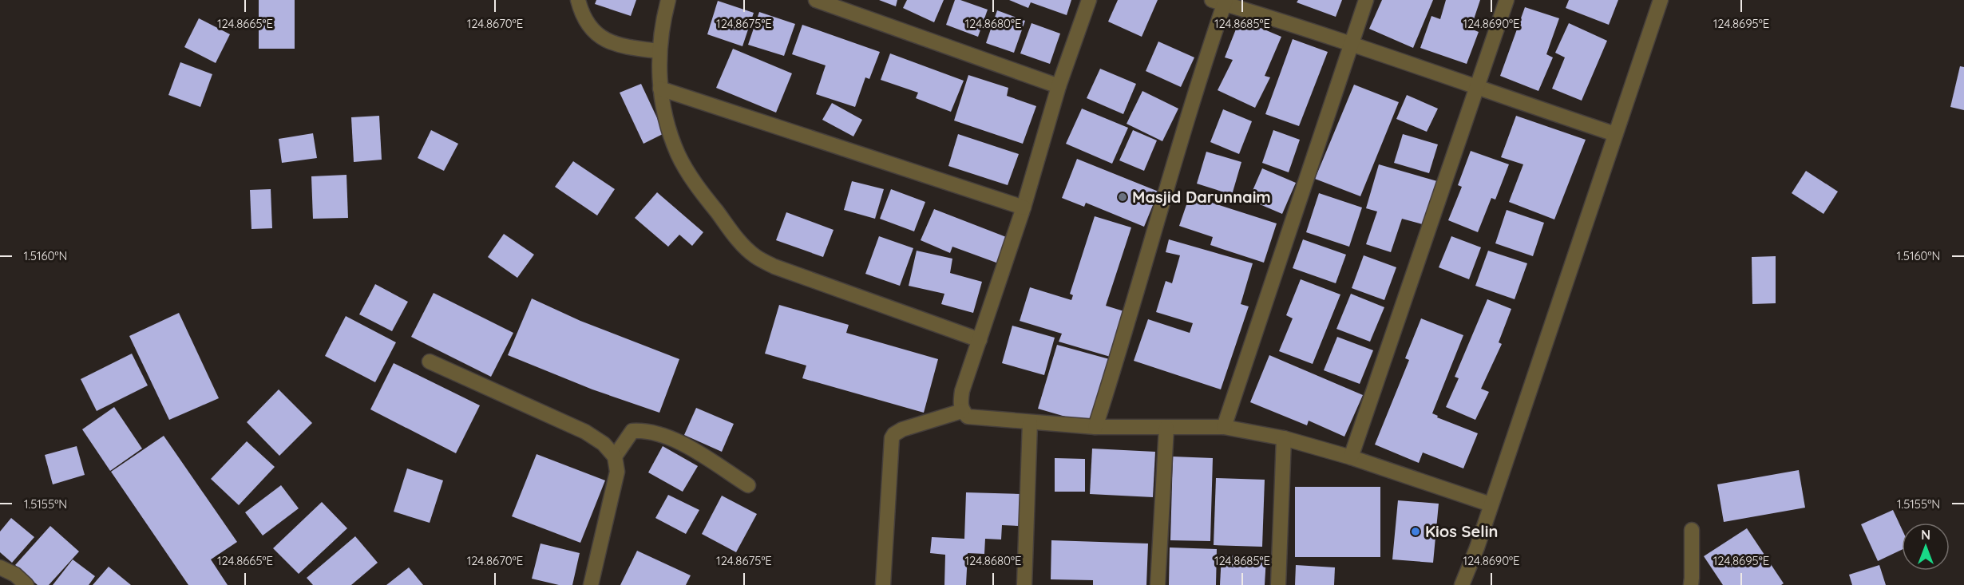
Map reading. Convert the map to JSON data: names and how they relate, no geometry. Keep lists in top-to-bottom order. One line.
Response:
{"places":["Masjid Darunnaim","Kios Selin"],"north":"top","coordinates":["124.8665°E","124.8670°E","124.8675°E","124.8680°E","124.8685°E","124.8690°E","124.8695°E","1.5160°N","1.5155°N"]}
